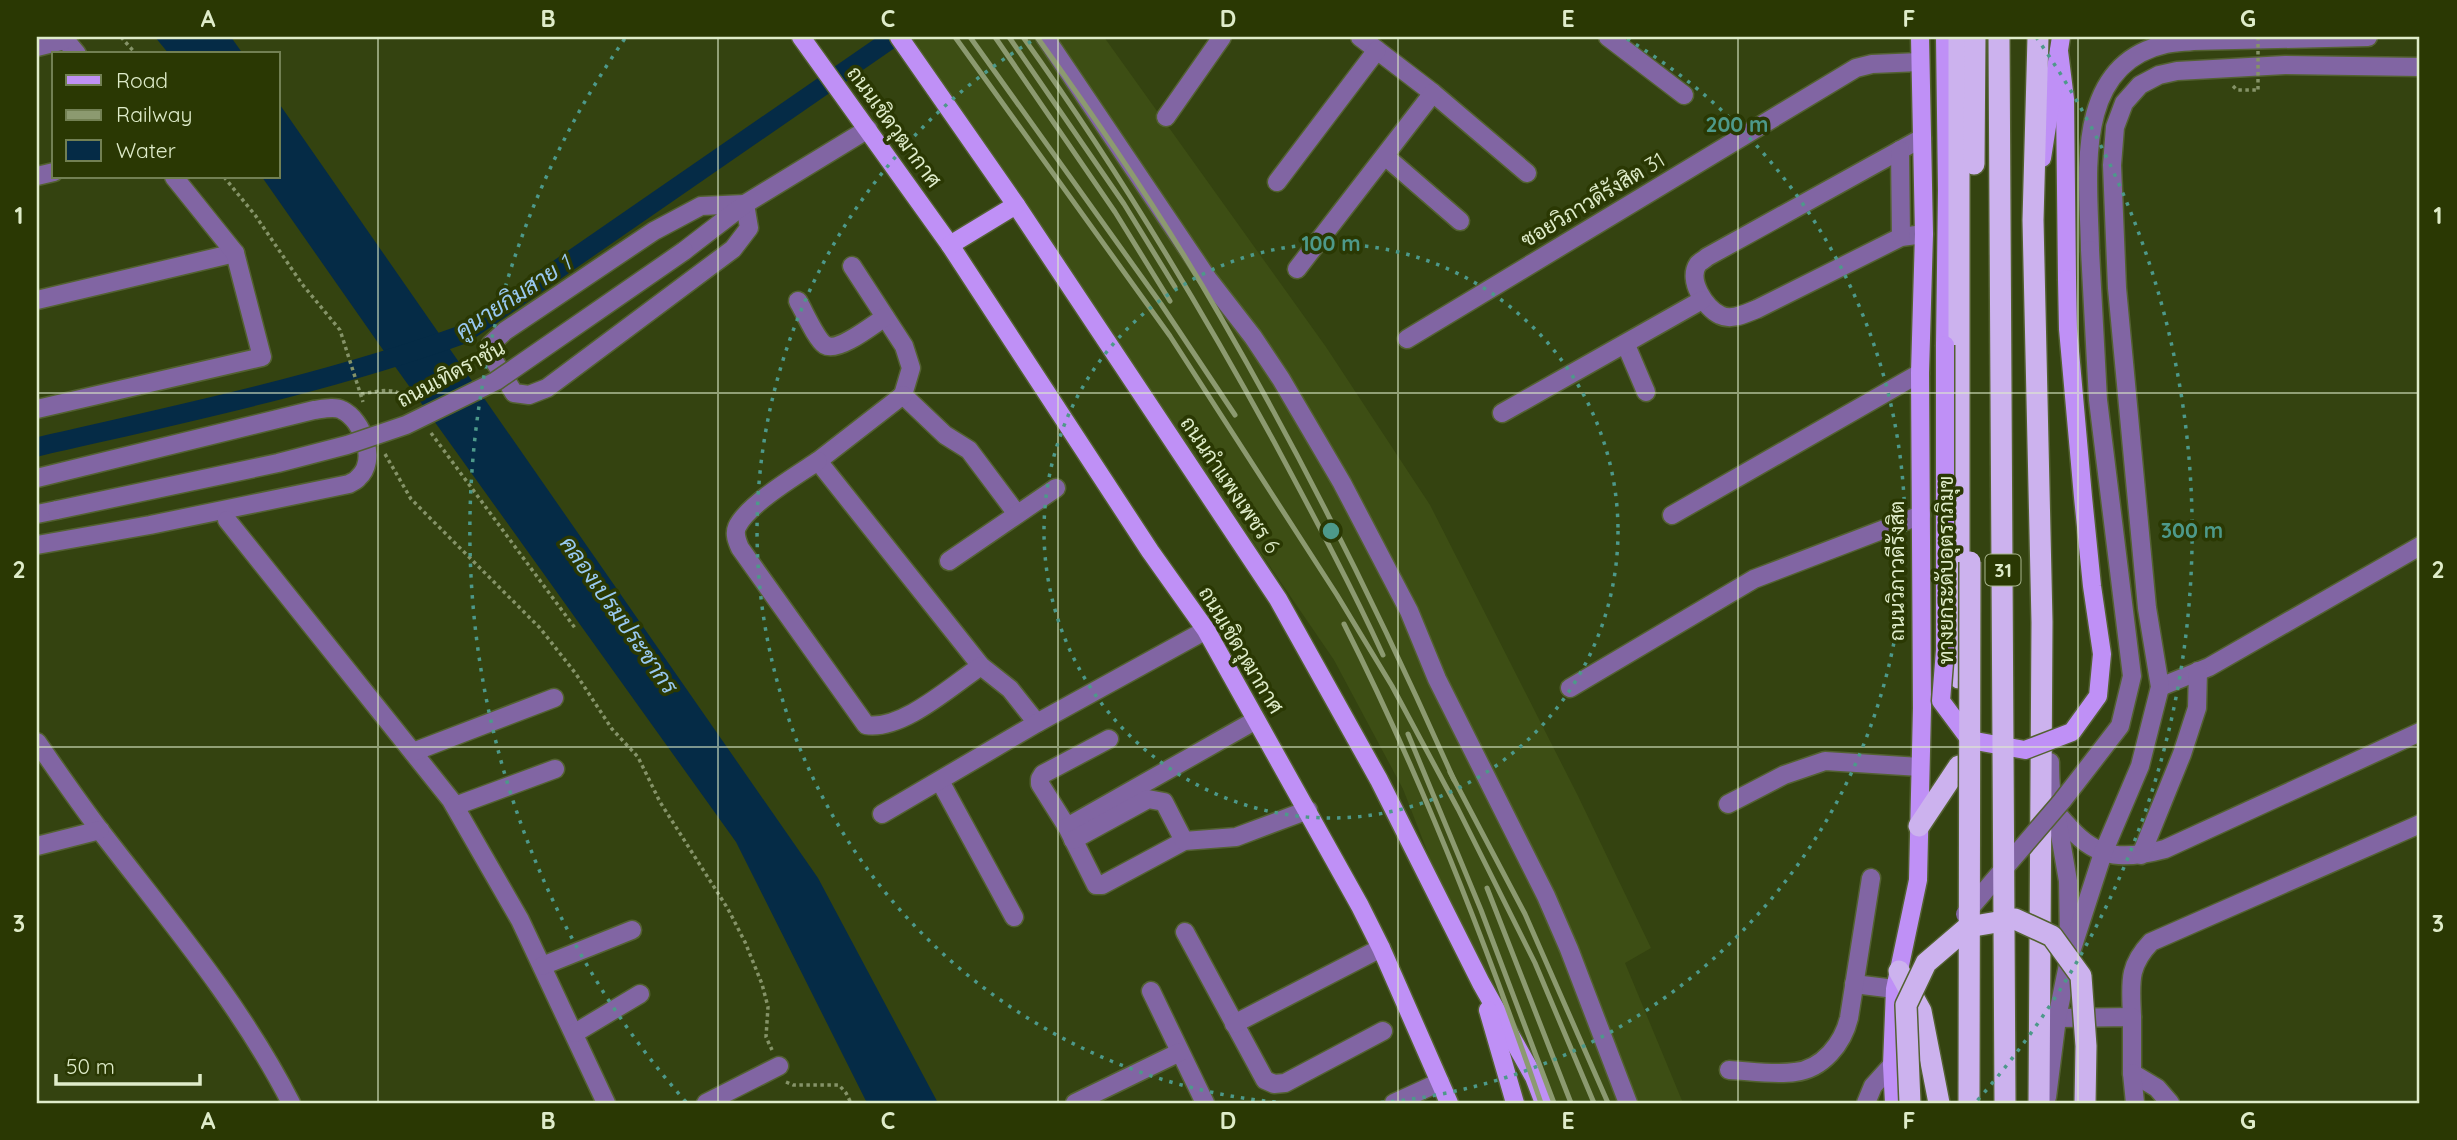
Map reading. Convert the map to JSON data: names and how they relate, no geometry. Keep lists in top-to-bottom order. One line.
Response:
{"streets":{"highway":["ทางยกระดับอุตราภิมุข","31"],"main road":["ถนนเชิดวุฒากาศ","ถนนกำแพงเพชร 6","ถนนวิภาวดีรังสิต"],"street":["ซอยวิภาวดีรังสิต 31","ถนนเทิดราชัน"]},"crossings":[["ถนนเชิดวุฒากาศ","ถนนเทิดราชัน"],["ซอยวิภาวดีรังสิต 31","ถนนวิภาวดีรังสิต"]],"water":["คูนายกิมสาย 1","คลองเปรมประชากร"],"legend":["Road","Railway","Water"],"scale_bar":"50 m","grid":{"columns":["A","B","C","D","E","F","G"],"rows":["1","2","3"]},"rings":["200 m","100 m","300 m"]}
